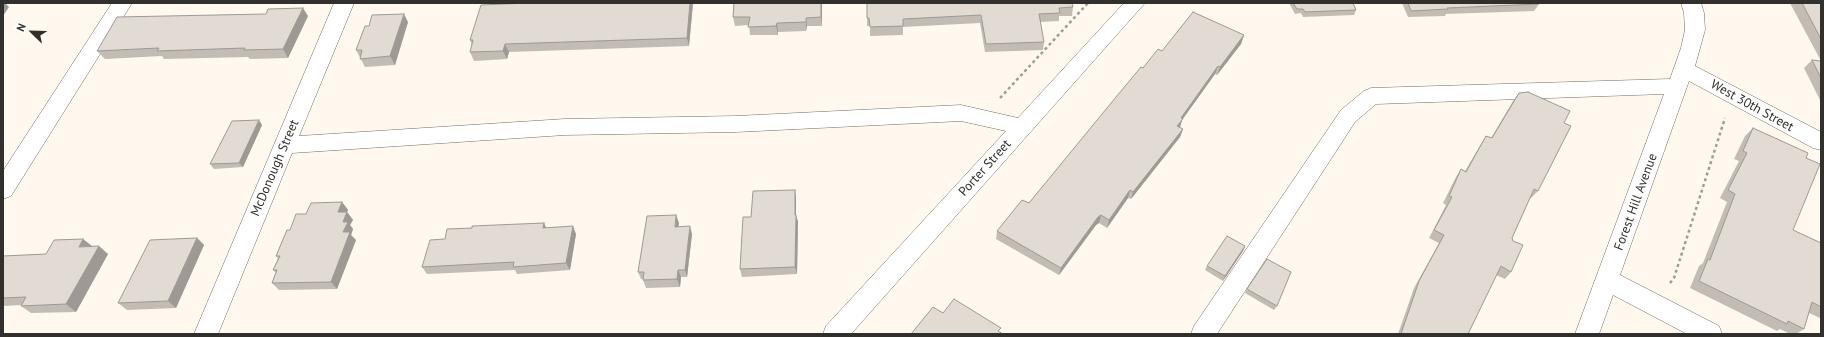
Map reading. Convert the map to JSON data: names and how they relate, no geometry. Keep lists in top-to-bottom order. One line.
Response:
{"streets":{"street":["West 30th Street","McDonough Street","Porter Street","Forest Hill Avenue"]},"crossings":[["West 30th Street","Forest Hill Avenue"]],"north":"top left"}
